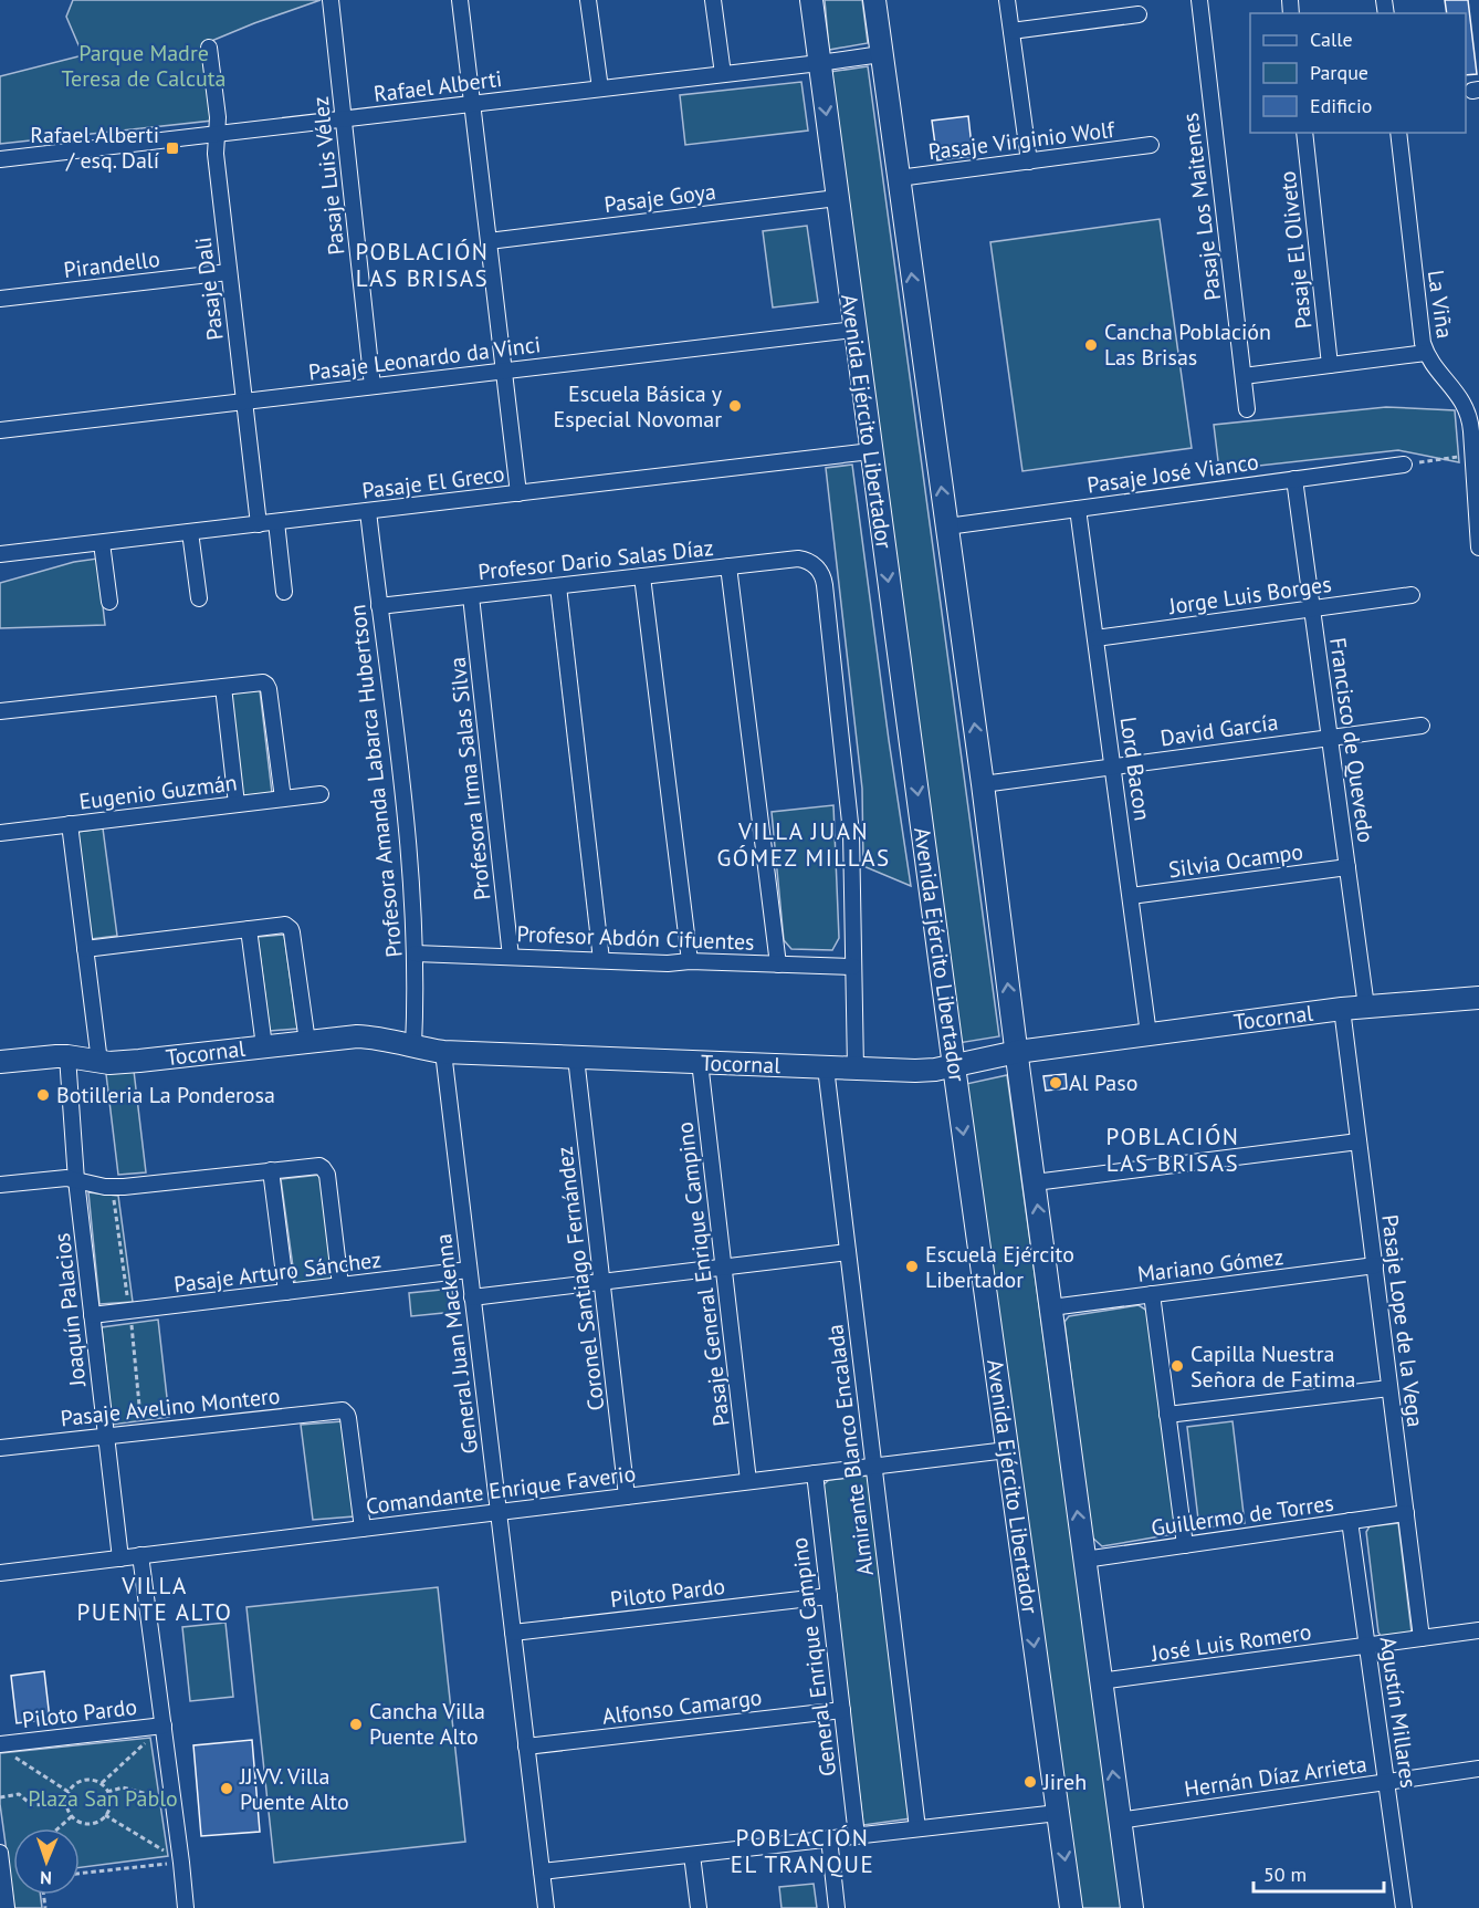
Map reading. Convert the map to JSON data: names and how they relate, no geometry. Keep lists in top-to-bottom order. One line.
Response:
{"streets":{"main road":["Avenida Ejército Libertador","Tocornal"],"street":["Rafael Alberti","Pasaje Virginio Wolf","Pasaje Luis Vélez","Pasaje Goya","Pasaje Los Maitenes","Pasaje El Oliveto","Pirandello","Pasaje Dali","La Viña","Pasaje Leonardo da Vinci","Pasaje José Vianco","Pasaje El Greco","Profesor Dario Salas Díaz","Jorge Luis Borges","David García","Francisco de Quevedo","Lord Bacon","Profesora Irma Salas Silva","Profesora Amanda Labarca Hubertson","Eugenio Guzmán","Silvia Ocampo","Profesor Abdón Cifuentes","Mariano Gómez","Pasaje Arturo Sánchez","Pasaje General Enrique Campino","Coronel Santiago Fernández","Joaquín Palacios","Pasaje Lope de la Vega","General Juan Mackenna","Pasaje Avelino Montero","Almirante Blanco Encalada","Comandante Enrique Faverio","Guillermo de Torres","Piloto Pardo","José Luis Romero","General Enrique Campino","Alfonso Camargo","Agustín Millares","Hernán Díaz Arrieta"]},"crossings":[["Rafael Alberti","Pasaje Luis Vélez"],["Rafael Alberti","Pasaje Dali"],["Rafael Alberti","Avenida Ejército Libertador"],["Pasaje Luis Vélez","Pasaje Leonardo da Vinci"],["Pasaje Goya","Avenida Ejército Libertador"],["Pirandello","Pasaje Dali"],["Pasaje Dali","Pasaje Leonardo da Vinci"],["Pasaje Dali","Pasaje El Greco"],["Pasaje Leonardo da Vinci","Avenida Ejército Libertador"],["Avenida Ejército Libertador","Pasaje El Greco"],["Avenida Ejército Libertador","Tocornal"],["Avenida Ejército Libertador","Comandante Enrique Faverio"],["Pasaje José Vianco","Francisco de Quevedo"],["Pasaje José Vianco","Lord Bacon"],["Pasaje El Greco","Profesora Amanda Labarca Hubertson"],["Profesor Dario Salas Díaz","Profesora Irma Salas Silva"],["Profesor Dario Salas Díaz","Profesora Amanda Labarca Hubertson"],["Profesor Dario Salas Díaz","Profesor Abdón Cifuentes"],["Jorge Luis Borges","Francisco de Quevedo"],["Jorge Luis Borges","Lord Bacon"],["David García","Francisco de Quevedo"],["David García","Lord Bacon"],["Francisco de Quevedo","Silvia Ocampo"],["Francisco de Quevedo","Tocornal"],["Lord Bacon","Silvia Ocampo"],["Lord Bacon","Tocornal"],["Profesora Irma Salas Silva","Profesor Abdón Cifuentes"],["Profesora Amanda Labarca Hubertson","Profesor Abdón Cifuentes"],["Profesora Amanda Labarca Hubertson","Tocornal"],["Tocornal","Pasaje General Enrique Campino"],["Tocornal","Coronel Santiago Fernández"],["Tocornal","Joaquín Palacios"],["Tocornal","Pasaje Lope de la Vega"],["Tocornal","General Juan Mackenna"],["Tocornal","Almirante Blanco Encalada"],["Mariano Gómez","Pasaje Lope de la Vega"],["Pasaje Arturo Sánchez","Joaquín Palacios"],["Pasaje Arturo Sánchez","General Juan Mackenna"],["Pasaje General Enrique Campino","Comandante Enrique Faverio"],["Coronel Santiago Fernández","Comandante Enrique Faverio"],["Joaquín Palacios","Pasaje Avelino Montero"],["Joaquín Palacios","Comandante Enrique Faverio"],["Pasaje Lope de la Vega","Guillermo de Torres"],["Pasaje Lope de la Vega","José Luis Romero"],["General Juan Mackenna","Comandante Enrique Faverio"],["General Juan Mackenna","Piloto Pardo"],["General Juan Mackenna","Alfonso Camargo"],["Pasaje Avelino Montero","Comandante Enrique Faverio"],["Almirante Blanco Encalada","Comandante Enrique Faverio"],["Comandante Enrique Faverio","General Enrique Campino"],["Guillermo de Torres","Agustín Millares"],["Piloto Pardo","General Enrique Campino"],["José Luis Romero","Agustín Millares"],["General Enrique Campino","Alfonso Camargo"],["Agustín Millares","Hernán Díaz Arrieta"]],"districts":["POBLACIÓN LAS BRISAS","VILLA JUAN GÓMEZ MILLAS","POBLACIÓN LAS BRISAS","VILLA PUENTE ALTO","POBLACIÓN EL TRANQUE"],"parks":["Parque Madre Teresa de Calcuta","Plaza San Pablo"],"places":{"transit":["Rafael Alberti / esq. Dalí"],"other":["Cancha Población Las Brisas","Escuela Básica y Especial Novomar","Al Paso","Botilleria La Ponderosa","Escuela Ejército Libertador","Capilla Nuestra Señora de Fatima","Cancha Villa Puente Alto","Jireh","JJ.VV. Villa Puente Alto"]},"legend":["Calle","Parque","Edificio"],"scale_bar":"50 m","north":"bottom"}
